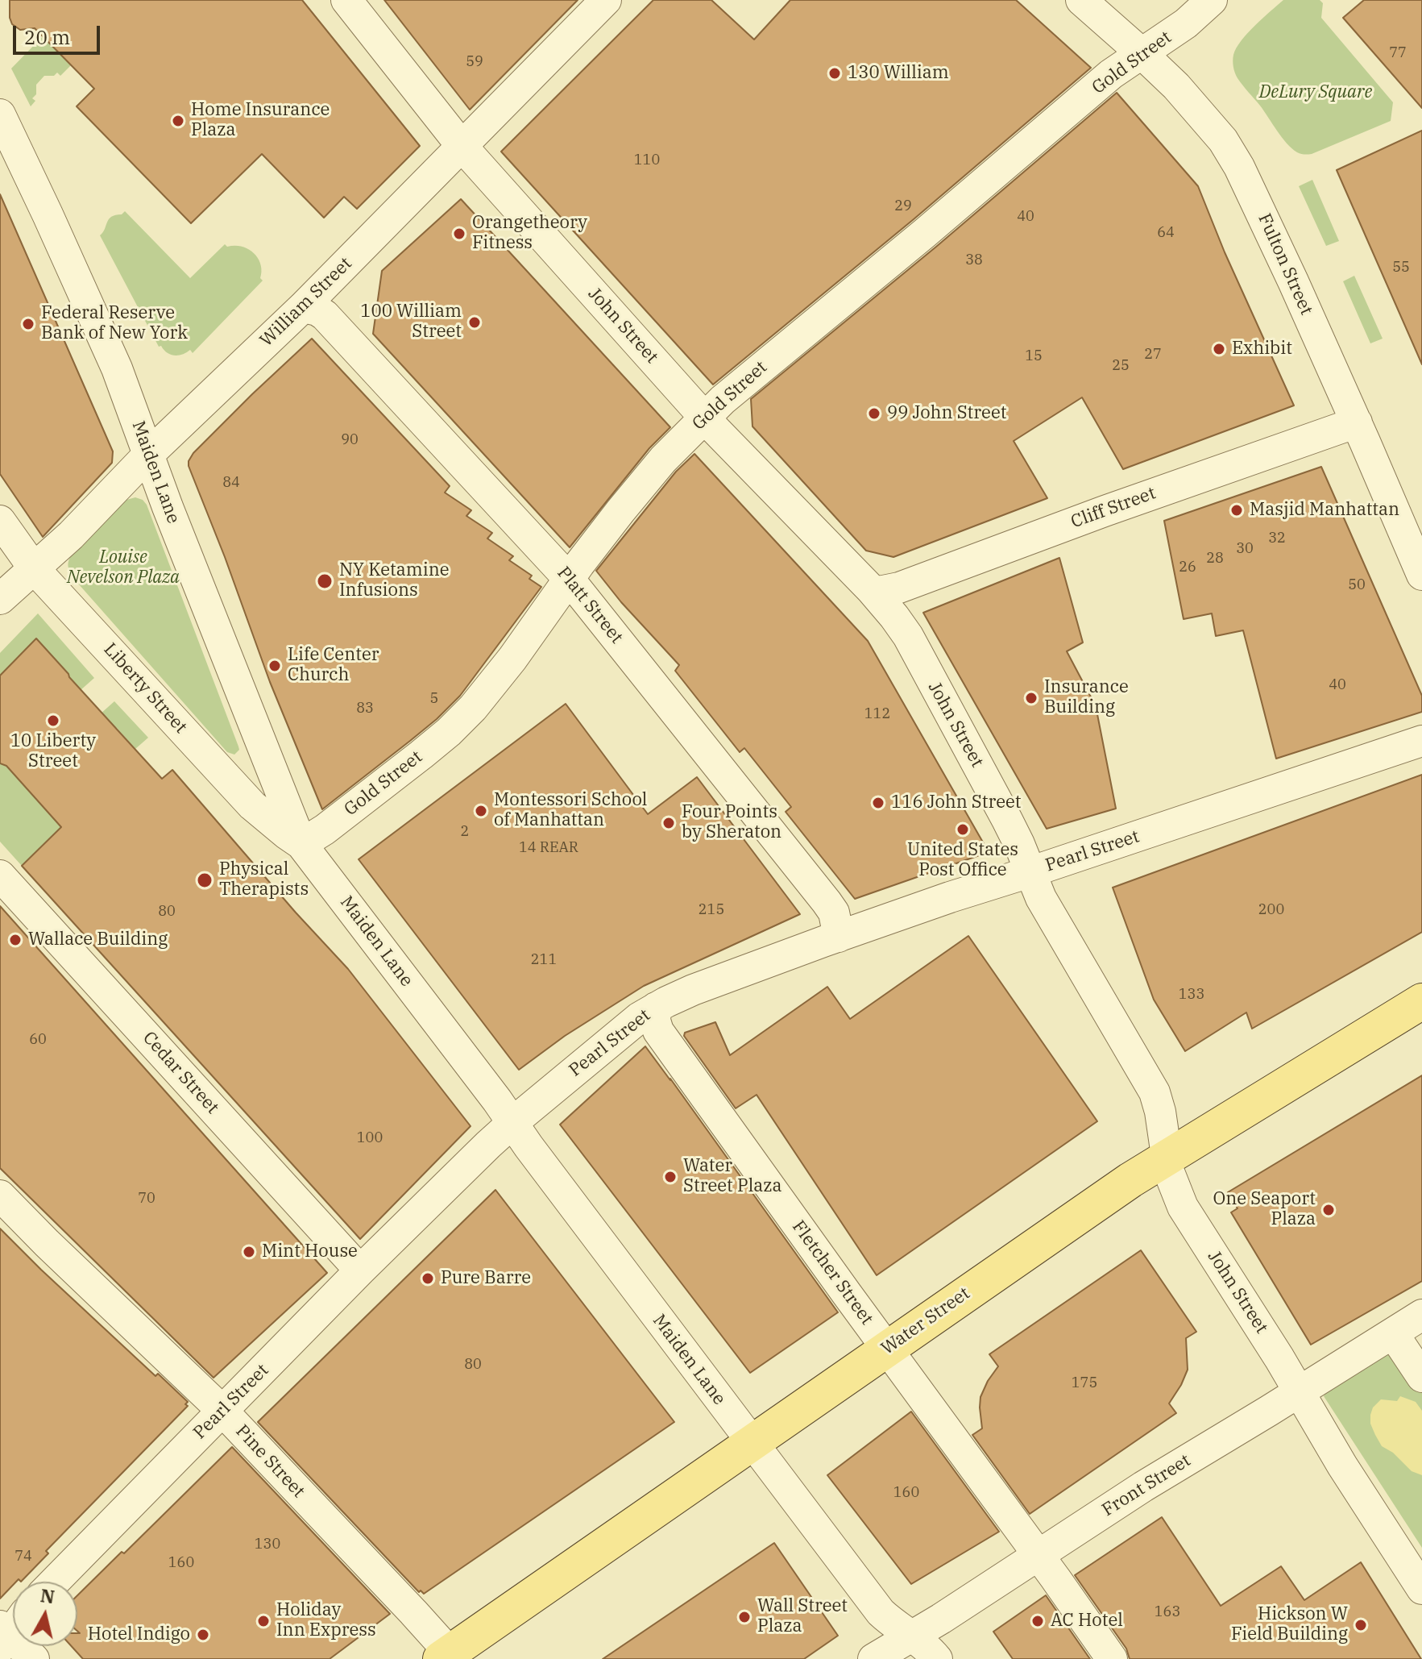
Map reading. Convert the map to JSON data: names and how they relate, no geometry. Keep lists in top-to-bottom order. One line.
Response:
{"streets":{"main road":["Water Street"],"street":["Gold Street","Fulton Street","William Street","John Street","Maiden Lane","Cliff Street","Platt Street","Liberty Street","Pearl Street","Cedar Street","Fletcher Street","Pine Street","Front Street"]},"crossings":[["Gold Street","Fulton Street"],["Gold Street","John Street"],["Gold Street","Maiden Lane"],["Gold Street","Platt Street"],["Gold Street","Liberty Street"],["Fulton Street","Cliff Street"],["William Street","John Street"],["William Street","Maiden Lane"],["William Street","Platt Street"],["William Street","Liberty Street"],["John Street","Cliff Street"],["John Street","Pearl Street"],["John Street","Water Street"],["John Street","Front Street"],["Maiden Lane","Liberty Street"],["Maiden Lane","Pearl Street"],["Maiden Lane","Water Street"],["Maiden Lane","Front Street"],["Platt Street","Pearl Street"],["Pearl Street","Cedar Street"],["Pearl Street","Fletcher Street"],["Pearl Street","Pine Street"],["Fletcher Street","Water Street"],["Fletcher Street","Front Street"],["Water Street","Pine Street"]],"parks":["DeLury Square","Louise Nevelson Plaza"],"places":["130 William","Home Insurance Plaza","Orangetheory Fitness","100 William Street","Federal Reserve Bank of New York","Exhibit","99 John Street","Masjid Manhattan","NY Ketamine Infusions","Life Center Church","Insurance Building","10 Liberty Street","116 John Street","Montessori School of Manhattan","Four Points by Sheraton","United States Post Office","Physical Therapists","Wallace Building","Water Street Plaza","One Seaport Plaza","Mint House","Pure Barre","Wall Street Plaza","Holiday Inn Express","AC Hotel","Hickson W Field Building","Hotel Indigo"],"house_numbers":["77","59","110","29","40","64","38","55","27","15","25","90","84","32","30","28","26","50","40","5","83","112","2","14 REAR","215","200","80","211","133","60","100","70","80","175","160","130","74","160","163"],"scale_bar":"20 m","north":"top"}
